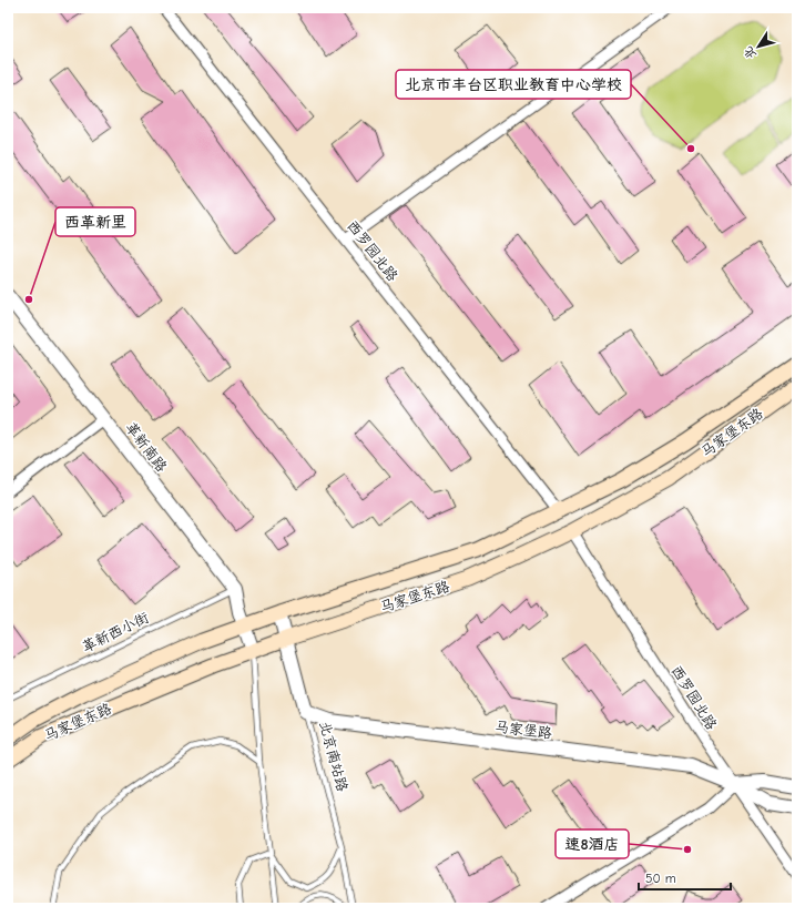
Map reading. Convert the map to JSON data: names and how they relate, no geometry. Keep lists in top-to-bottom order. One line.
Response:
{"streets":{"main road":["马家堡东路"],"street":["西罗园北路","革新南路","马家堡路","北京南站路"],"lane":["革新西小街"]},"crossings":[["西罗园北路","马家堡东路"],["西罗园北路","马家堡路"],["马家堡东路","革新南路"],["马家堡东路","北京南站路"],["革新南路","革新西小街"],["马家堡路","北京南站路"]],"places":["北京市丰台区职业教育中心学校","西革新里","速8酒店"],"scale_bar":"50 m","north":"bottom left"}
